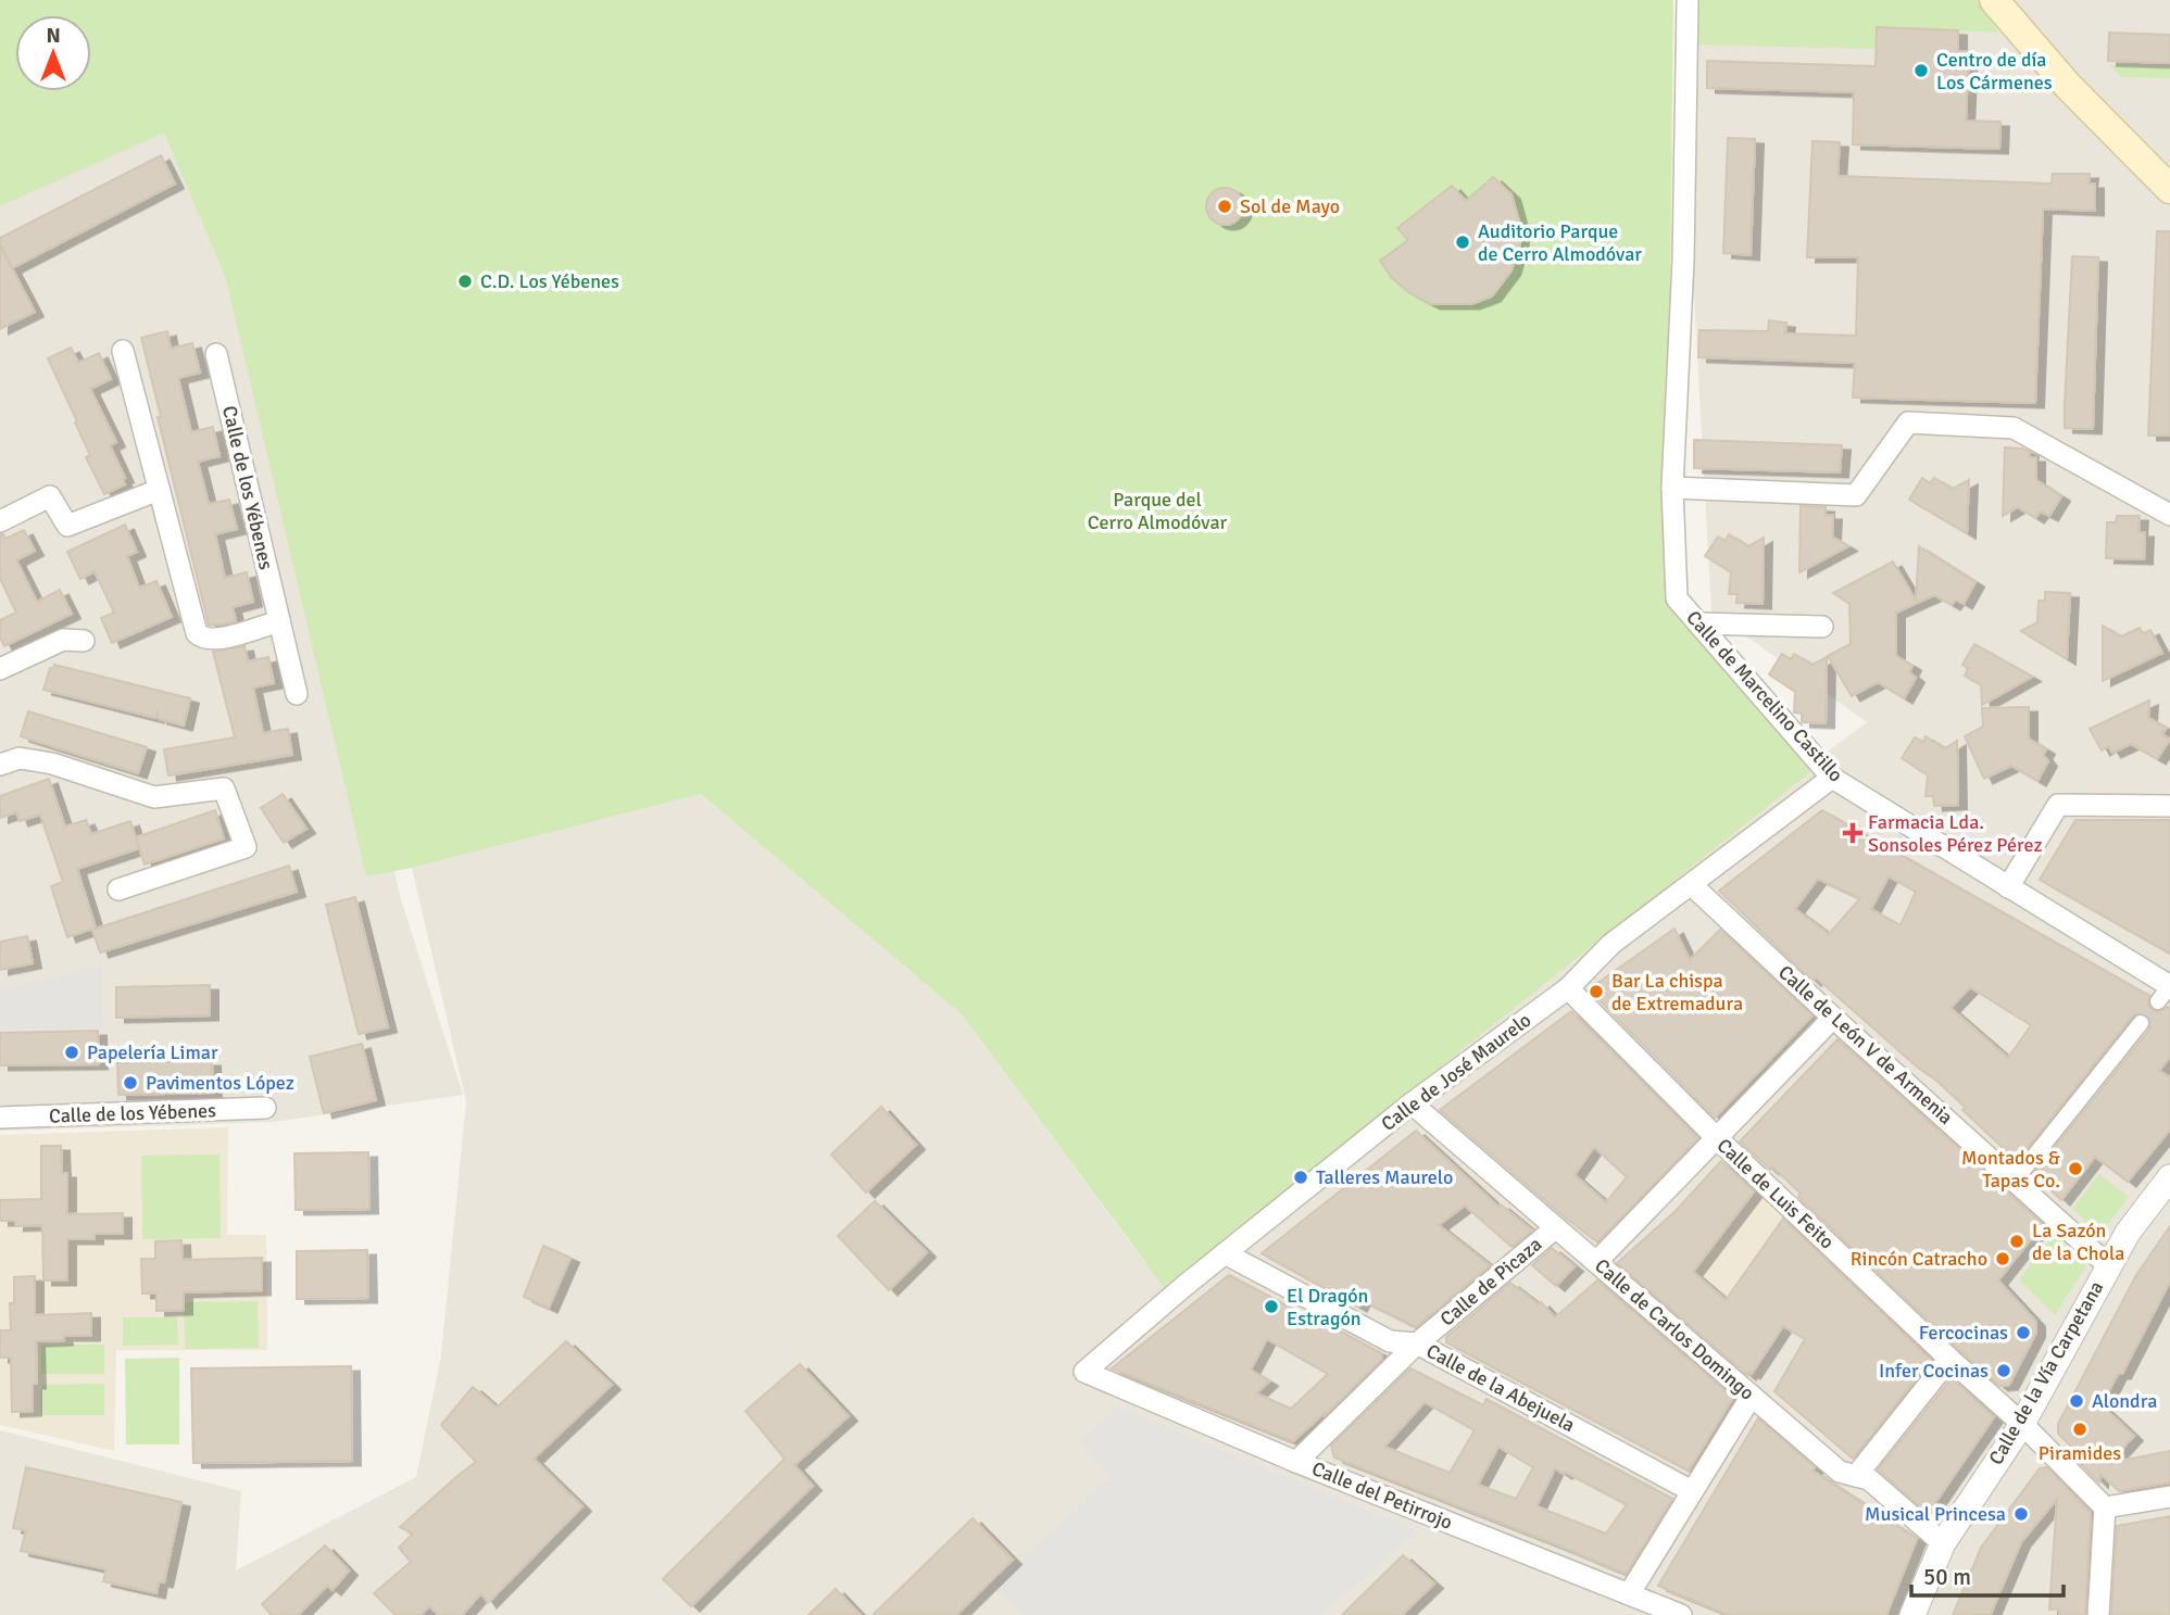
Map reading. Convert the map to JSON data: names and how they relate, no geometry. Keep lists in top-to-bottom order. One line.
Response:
{"streets":{"street":["Calle de los Yébenes","Calle de Marcelino Castillo","Calle de León V de Armenia","Calle de José Maurelo","Calle de Luis Feito","Calle de Picaza","Calle de Carlos Domingo","Calle de la Vía Carpetana","Calle de la Abejuela","Calle del Petirrojo"]},"crossings":[["Calle de Marcelino Castillo","Calle de José Maurelo"],["Calle de León V de Armenia","Calle de José Maurelo"],["Calle de León V de Armenia","Calle de la Vía Carpetana"],["Calle de José Maurelo","Calle de Luis Feito"],["Calle de José Maurelo","Calle de Carlos Domingo"],["Calle de José Maurelo","Calle de la Abejuela"],["Calle de José Maurelo","Calle del Petirrojo"],["Calle de Luis Feito","Calle de la Vía Carpetana"],["Calle de Picaza","Calle de Carlos Domingo"],["Calle de Picaza","Calle de la Abejuela"],["Calle de Picaza","Calle del Petirrojo"],["Calle de Carlos Domingo","Calle de la Vía Carpetana"]],"parks":["Parque del Cerro Almodóvar"],"places":{"other":["Centro de día Los Cármenes","Sol de Mayo","Auditorio Parque de Cerro Almodóvar","C.D. Los Yébenes","Bar La chispa de Extremadura","Papelería Limar","Pavimentos López","Montados & Tapas Co.","Talleres Maurelo","La Sazón de la Chola","Rincón Catracho","El Dragón Estragón","Fercocinas","Infer Cocinas","Alondra","Piramides","Musical Princesa"],"health":["Farmacia Lda. Sonsoles Pérez Pérez"]},"scale_bar":"50 m","north":"top"}
